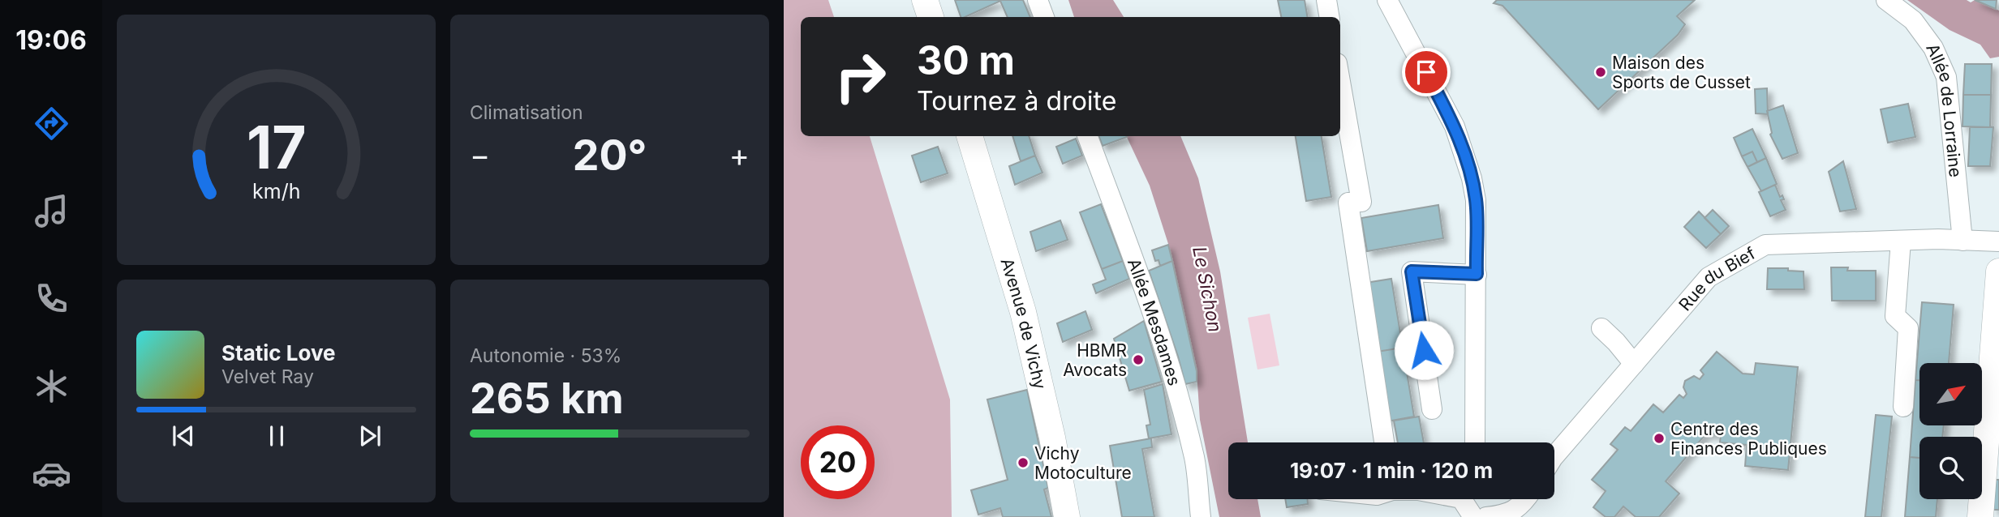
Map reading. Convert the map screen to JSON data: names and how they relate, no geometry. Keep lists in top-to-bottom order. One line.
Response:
{"streets":{"main road":["Avenue de Vichy"],"street":["Allée de Lorraine","Rue du Bief","Allée Mesdames"]},"crossings":[["Allée de Lorraine","Rue du Bief"]],"water":["Le Sichon"],"places":["Maison des Sports de Cusset","HBMR Avocats","Centre des Finances Publiques","Vichy Motoculture"],"north":"top right","page":{"tabs":"19:06","tile":["Climatisation",["Autonomie · 53%","265 km"]],"turn":["30 m","Tournez à droite"],"heat":["−","20°","+"],"song":["Static Love","Velvet Ray"],"limit":"20","trip":"19:07 · 1 min · 120 m","gauge":["17","km/h"]}}
